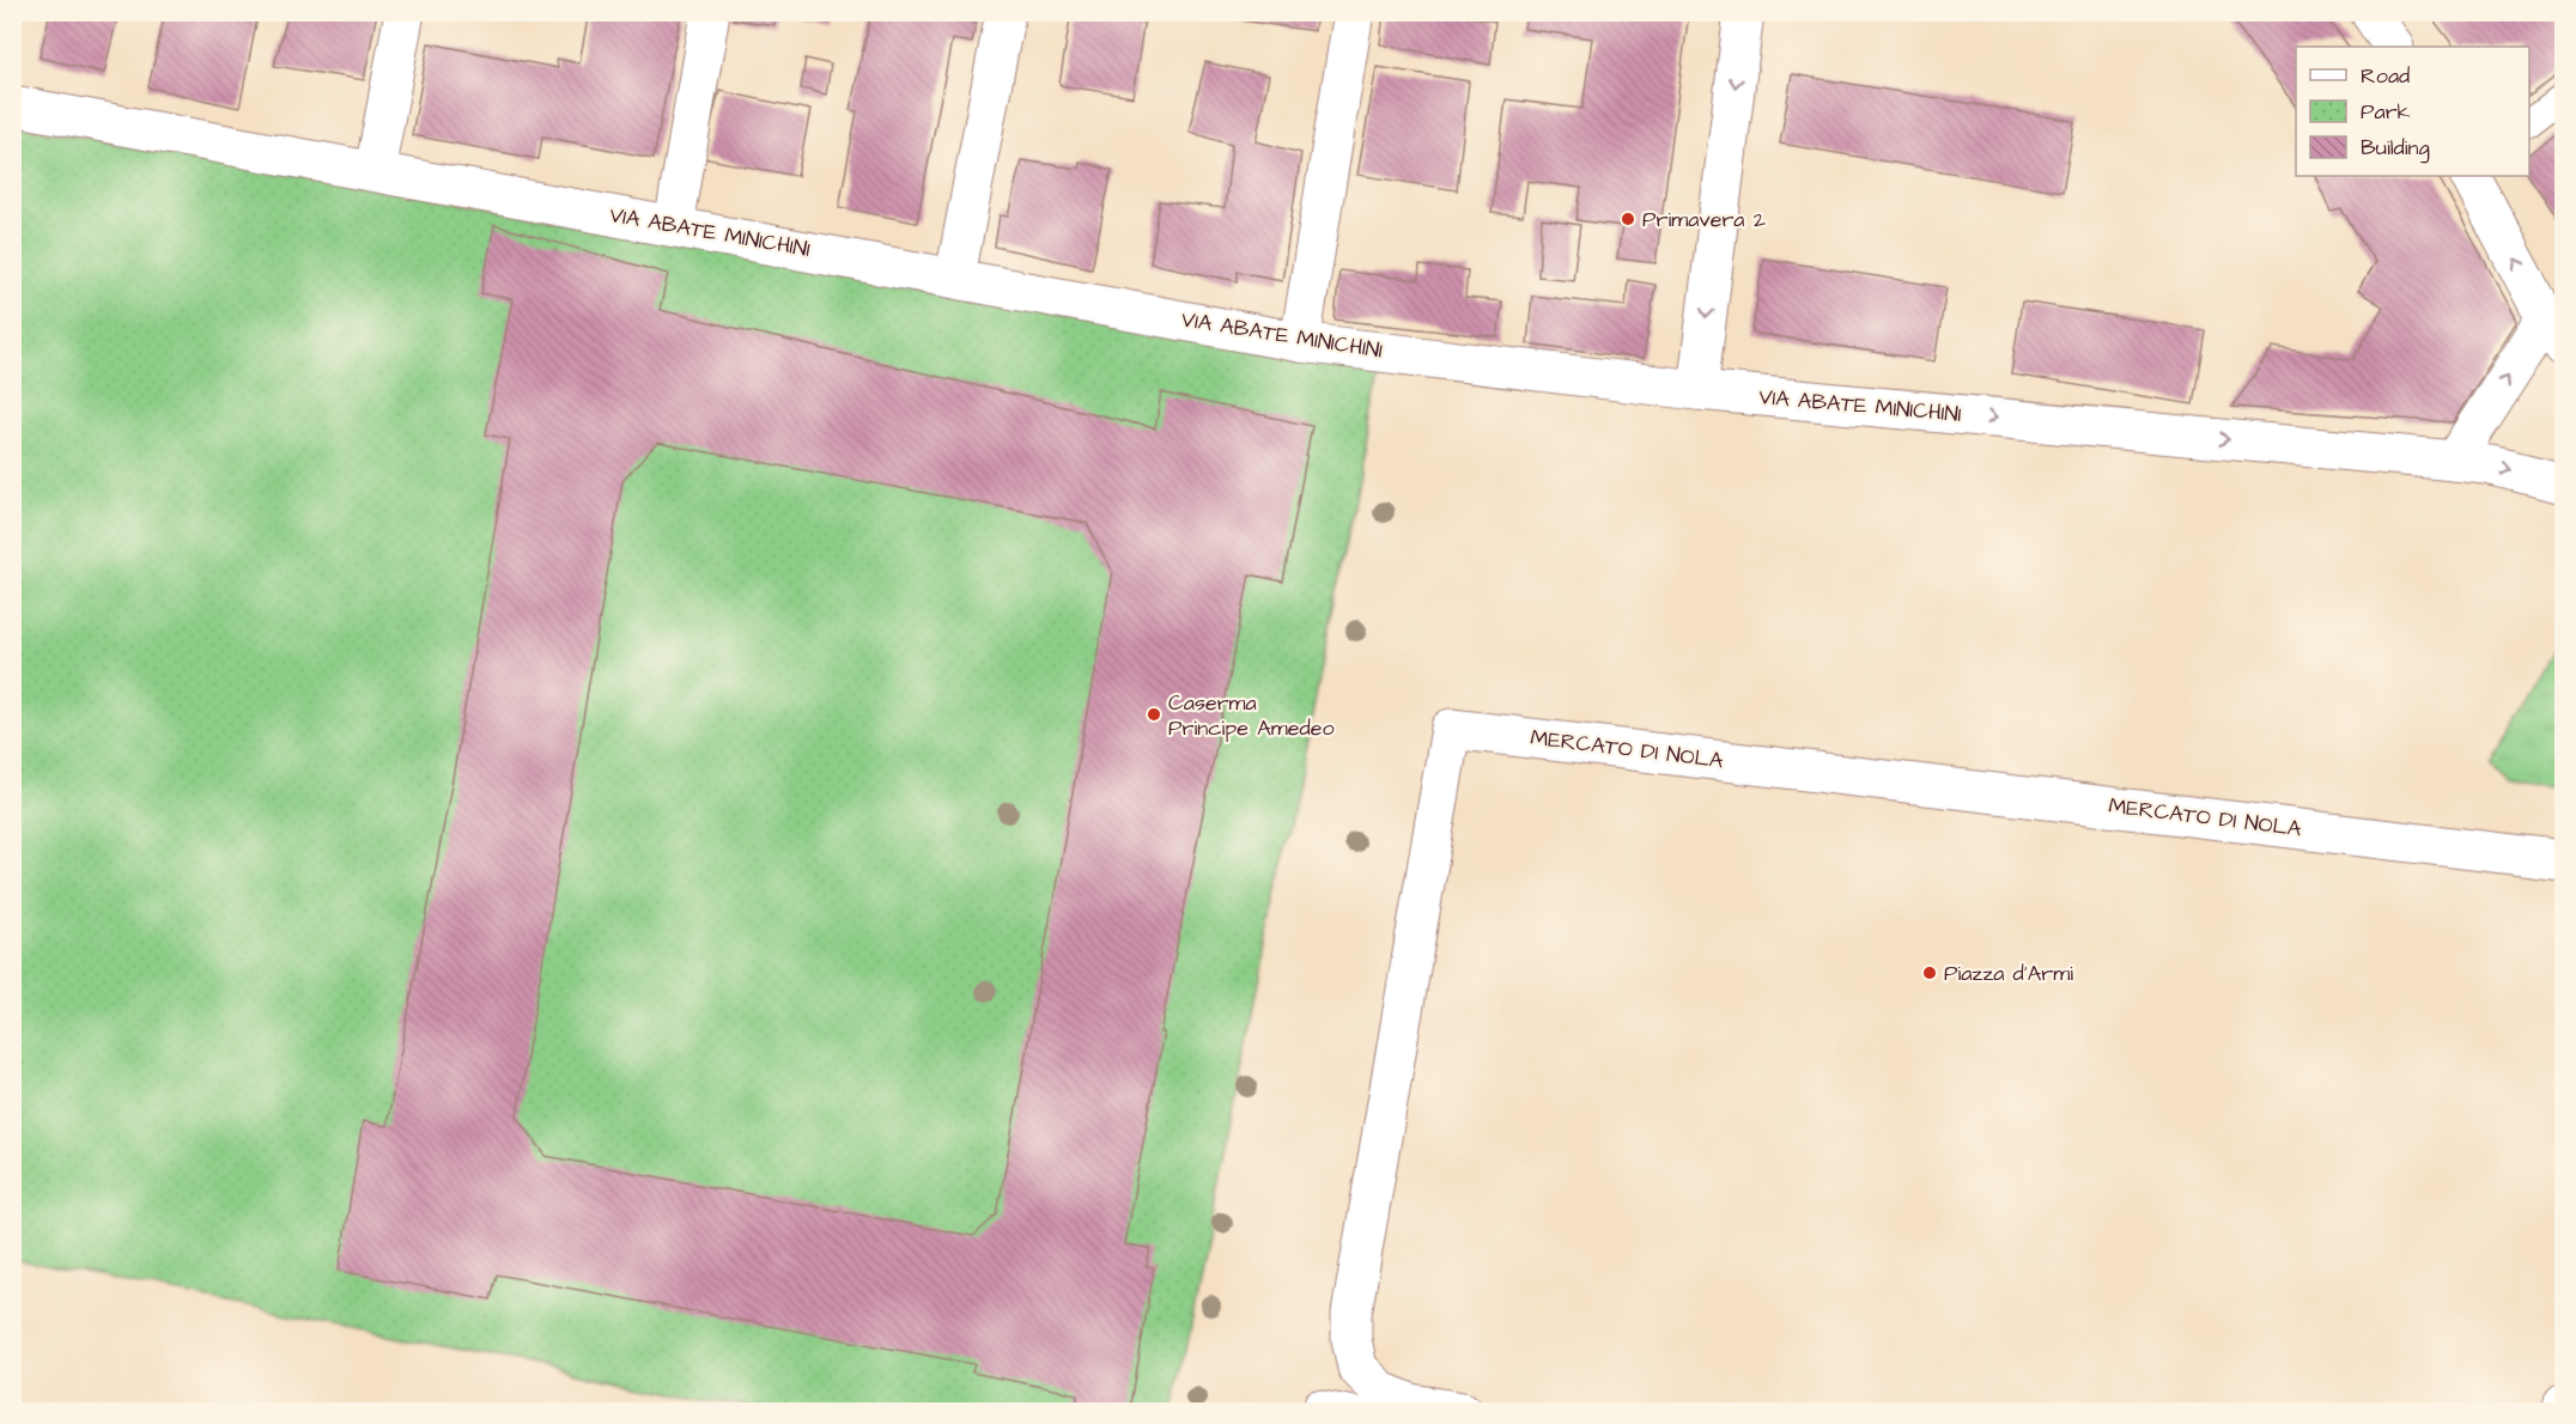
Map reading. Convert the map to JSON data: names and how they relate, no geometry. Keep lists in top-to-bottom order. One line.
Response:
{"streets":{"street":["VIA ABATE MINICHINI","MERCATO DI NOLA"]},"places":["Primavera 2","Caserma Principe Amedeo","Piazza d'Armi"],"legend":["Road","Park","Building"]}
